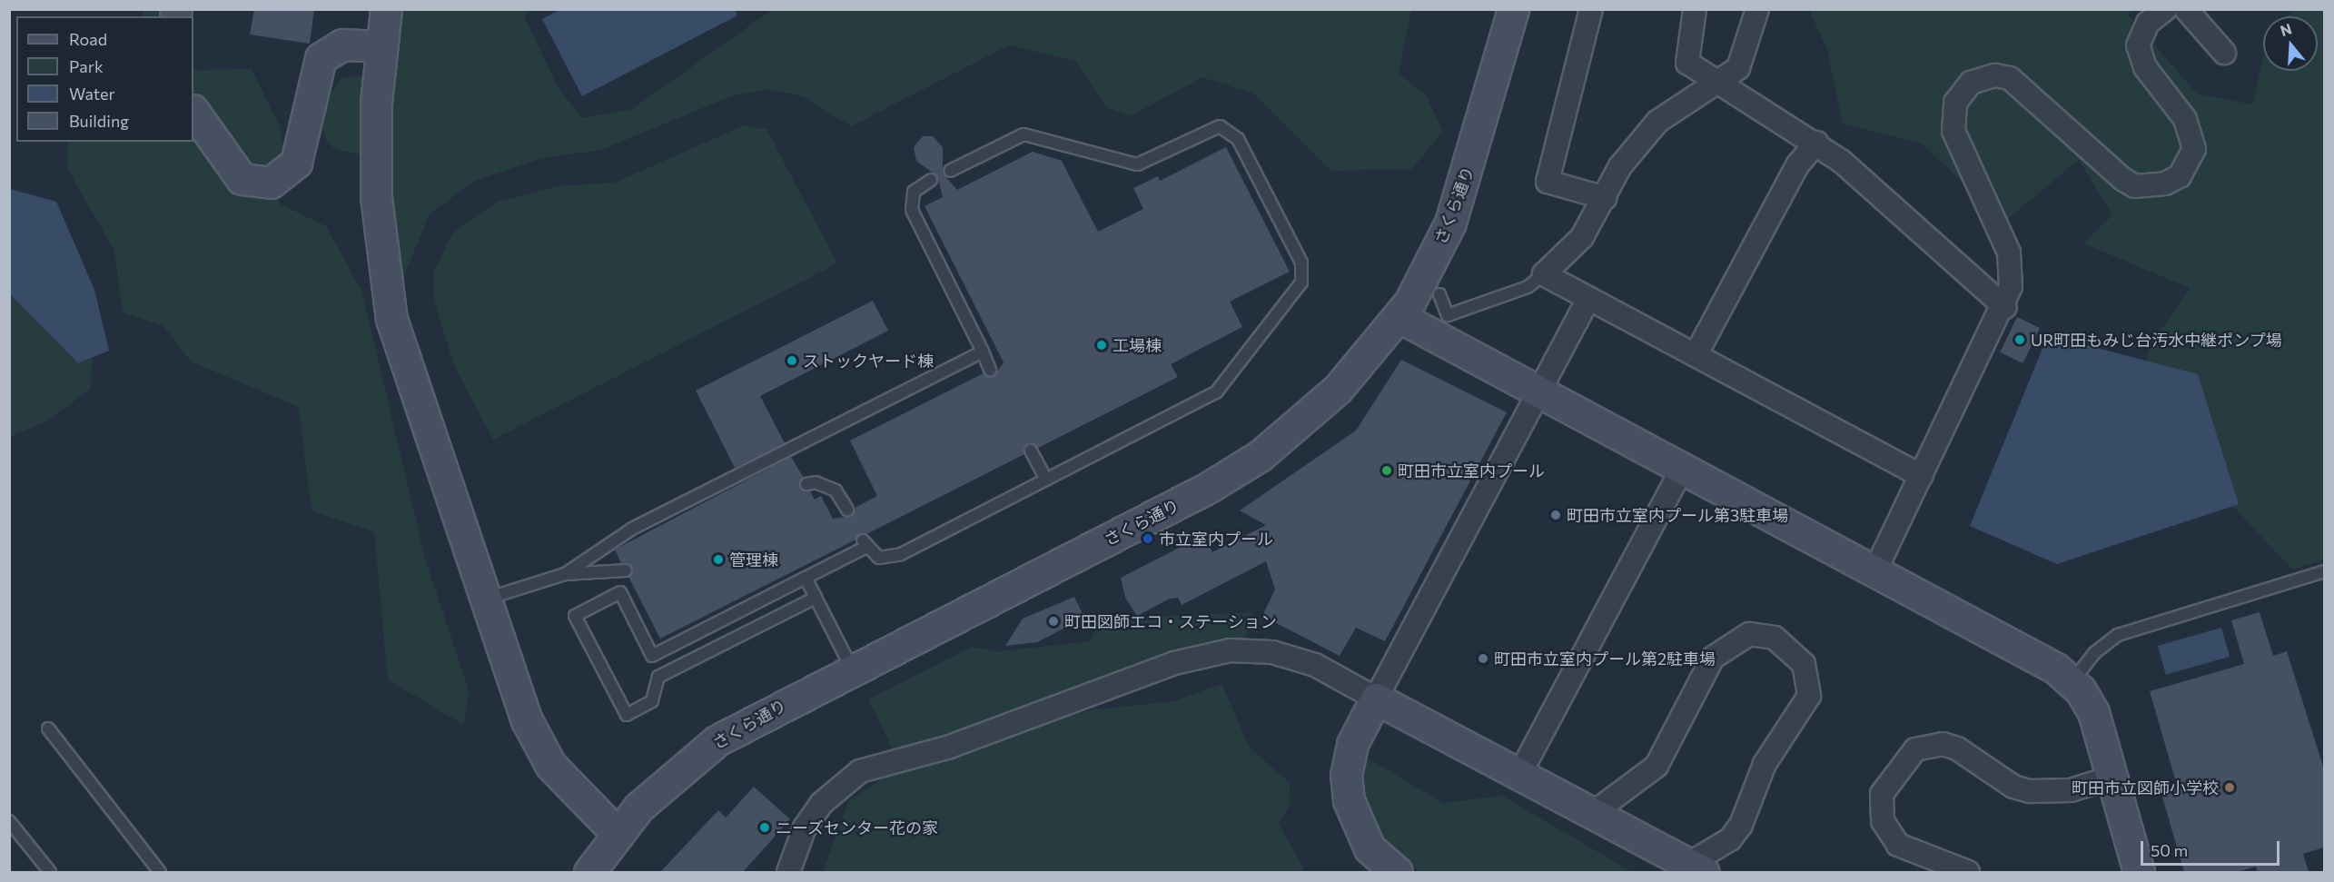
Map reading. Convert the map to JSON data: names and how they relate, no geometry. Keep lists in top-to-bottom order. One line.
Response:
{"streets":{"street":["さくら通り"]},"places":["UR町田もみじ台汚水中継ポンプ場","工場棟","ストックヤード棟","町田市立室内プール","町田市立室内プール第3駐車場","市立室内プール","管理棟","町田図師エコ・ステーション","町田市立室内プール第2駐車場","町田市立図師小学校","ニーズセンター花の家"],"legend":["Road","Park","Water","Building"],"scale_bar":"50 m","north":"top"}
